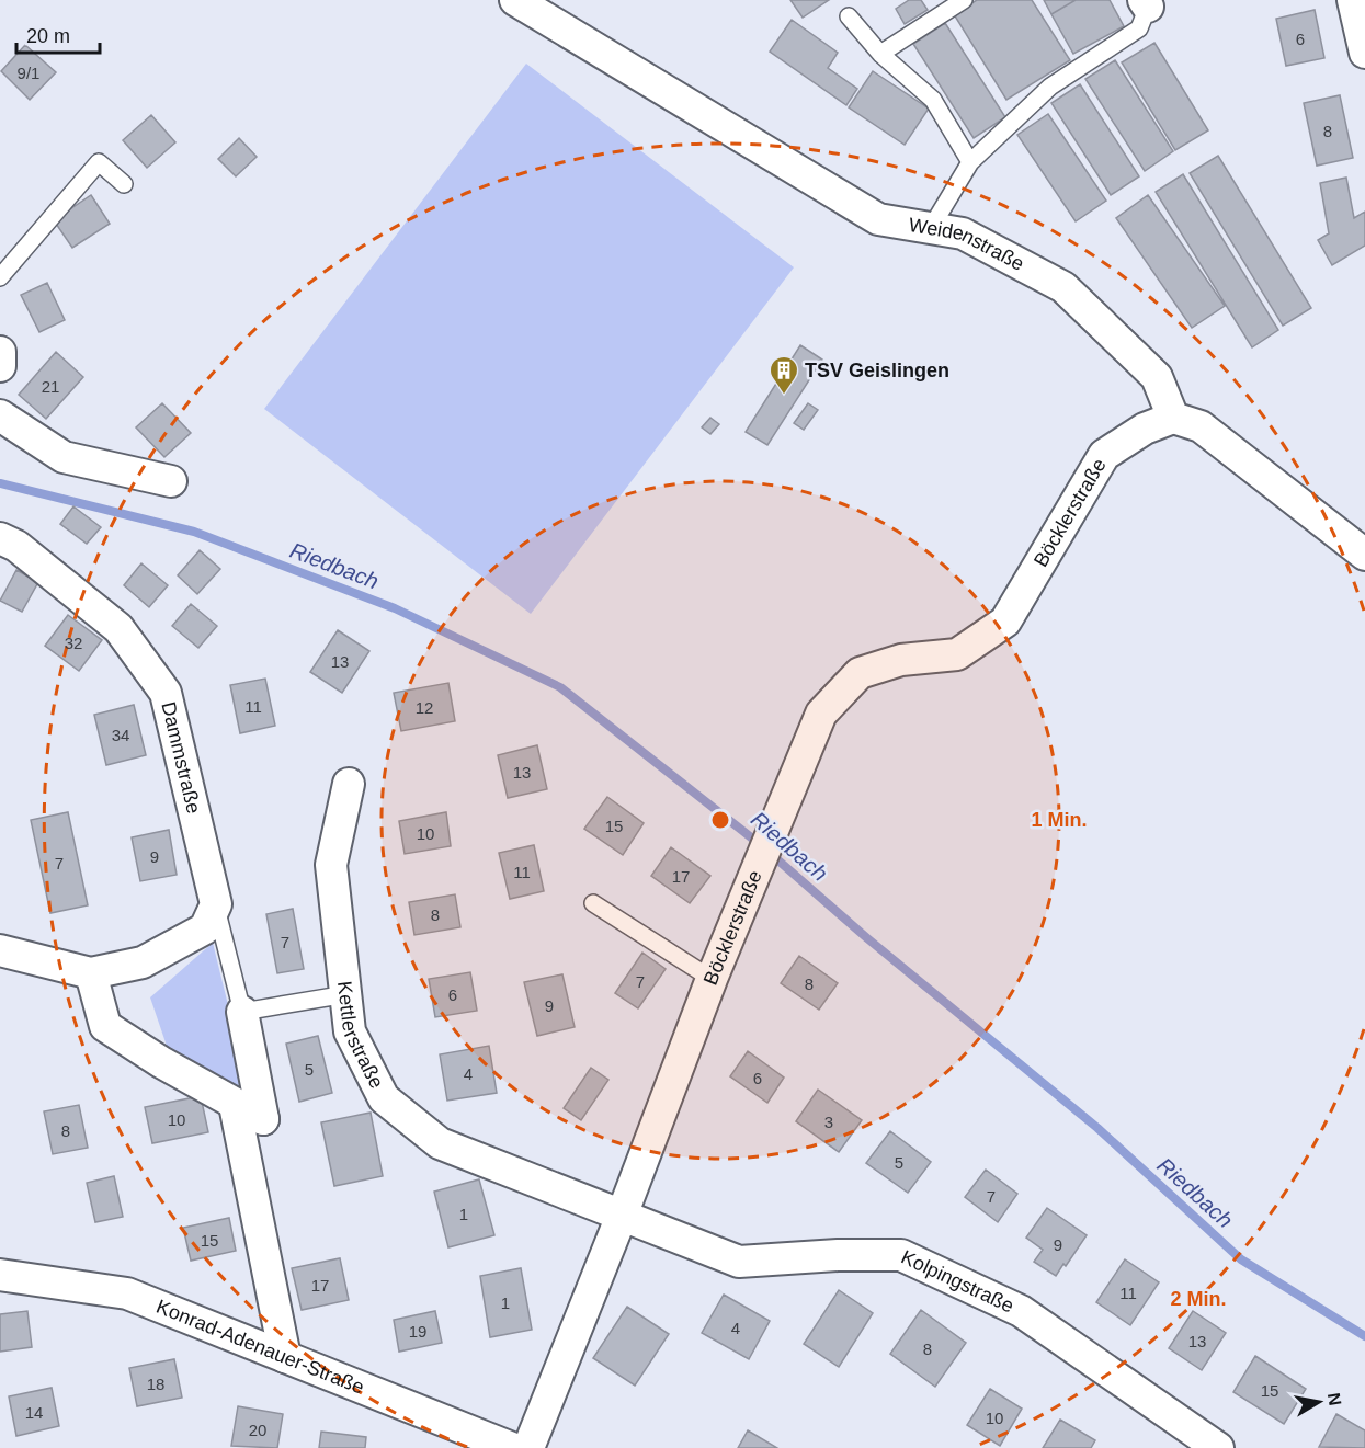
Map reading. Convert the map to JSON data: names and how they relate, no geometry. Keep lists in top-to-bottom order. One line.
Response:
{"streets":{"street":["Weidenstraße","Böcklerstraße","Dammstraße","Kettlerstraße","Kolpingstraße","Konrad-Adenauer-Straße"]},"crossings":[["Weidenstraße","Böcklerstraße"],["Böcklerstraße","Kettlerstraße"],["Böcklerstraße","Kolpingstraße"],["Kettlerstraße","Kolpingstraße"]],"water":["Riedbach"],"places":{"building":["TSV Geislingen"]},"house_numbers":["6","9/1","8","21","32","13","11","12","34","13","15","10","9","7","11","17","8","7","7","8","6","9","5","4","6","10","3","8","5","7","1","15","9","17","11","1","4","19","13","8","18","15","14","10","20"],"scale_bar":"20 m","north":"right","rings":["1 Min.","2 Min."]}
